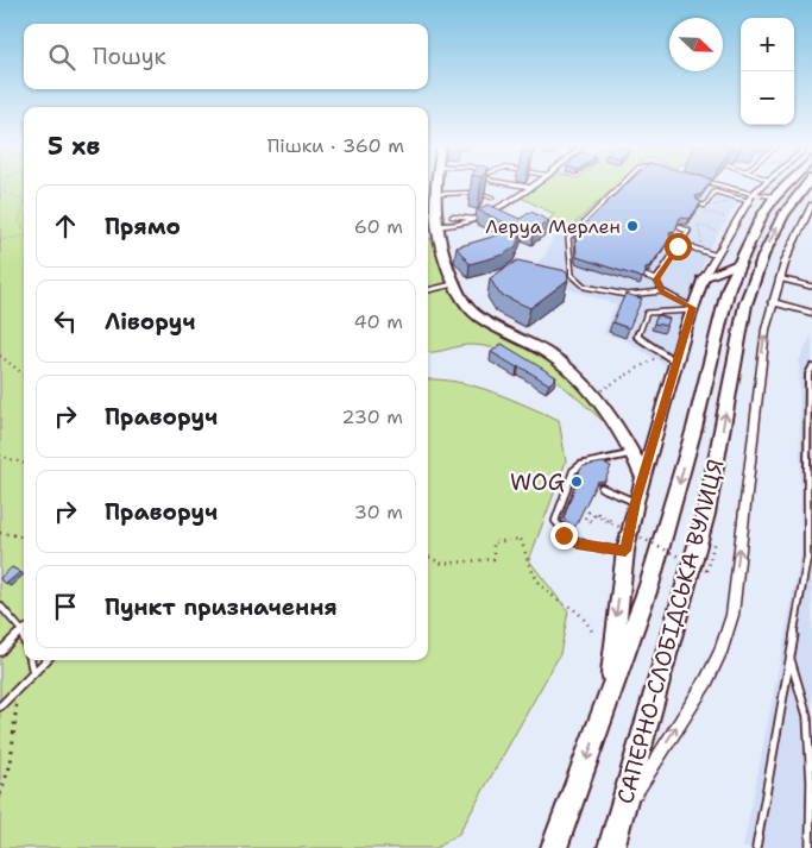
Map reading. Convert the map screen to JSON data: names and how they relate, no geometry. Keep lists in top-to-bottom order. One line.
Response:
{"streets":{"main road":["САПЕРНО-СЛОБІДСЬКА ВУЛИЦЯ"]},"places":["Леруа Мерлен","WOG"],"north":"bottom right","page":{"map_buttons":["+","−"],"search":"Пошук","heading":["5 хв","Пішки · 360 m"],"list":[["Прямо","60 m"],["Ліворуч","40 m"],["Праворуч","230 m"],["Праворуч","30 m"],"Пункт призначення"]}}
